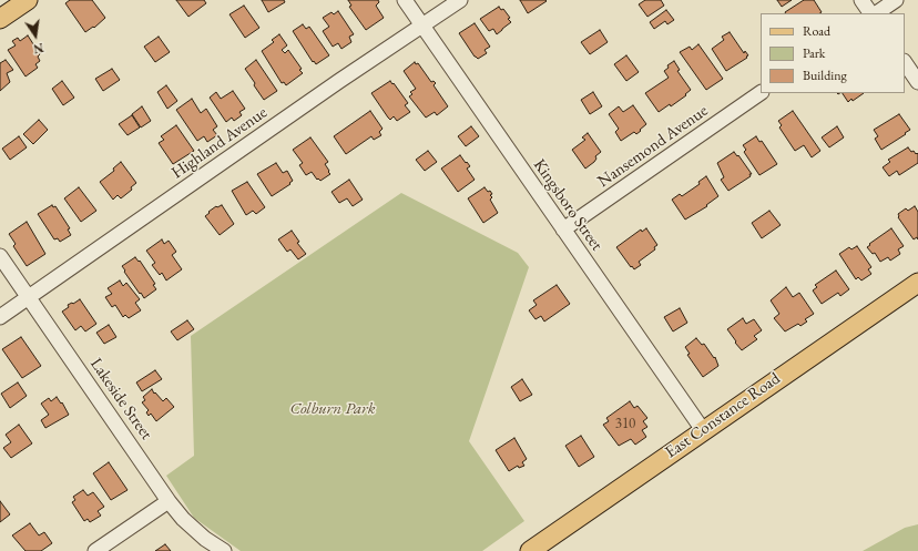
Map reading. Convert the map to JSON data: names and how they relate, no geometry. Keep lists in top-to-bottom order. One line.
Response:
{"streets":{"main road":["East Constance Road"],"street":["Highland Avenue","Nansemond Avenue","Kingsboro Street","Lakeside Street"]},"crossings":[["Highland Avenue","Kingsboro Street"],["Highland Avenue","Lakeside Street"],["Nansemond Avenue","Kingsboro Street"],["Kingsboro Street","East Constance Road"]],"parks":["Colburn Park"],"house_numbers":["310"],"legend":["Road","Park","Building"],"north":"bottom"}
